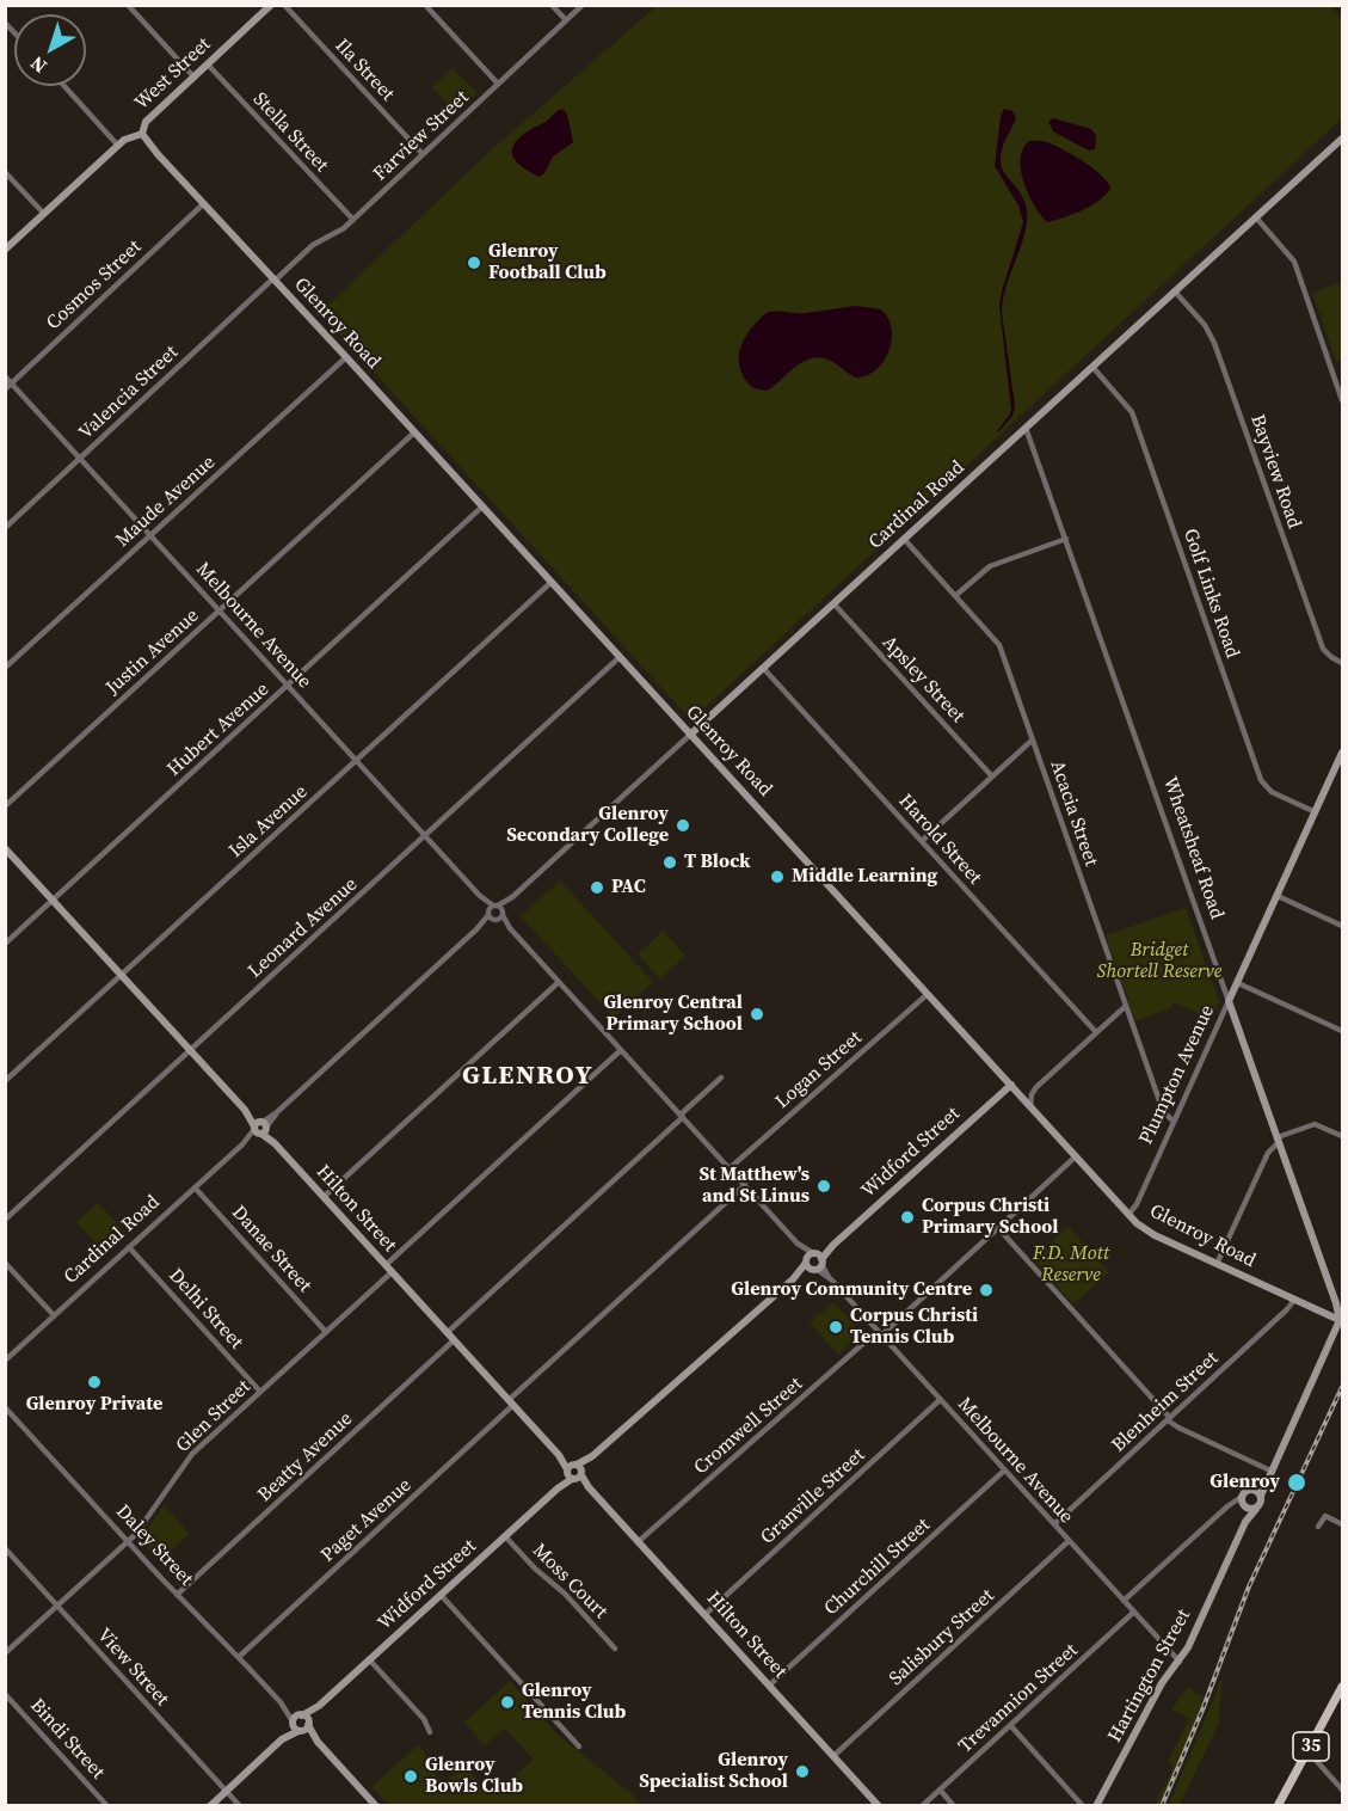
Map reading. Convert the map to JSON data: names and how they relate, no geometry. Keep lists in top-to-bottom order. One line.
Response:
{"streets":{"main road":["35"],"street":["Ila Street","West Street","Stella Street","Farview Street","Cosmos Street","Glenroy Road","Valencia Street","Bayview Road","Maude Avenue","Cardinal Road","Golf Links Road","Melbourne Avenue","Justin Avenue","Apsley Street","Hubert Avenue","Acacia Street","Isla Avenue","Harold Street","Wheatsheaf Road","Leonard Avenue","Logan Street","Plumpton Avenue","Widford Street","Hilton Street","Danae Street","Delhi Street","Blenheim Street","Glen Street","Cromwell Street","Beatty Avenue","Granville Street","Paget Avenue","Daley Street","Churchill Street","Moss Court","Salisbury Street","View Street","Hartington Street","Trevannion Street","Bindi Street"]},"crossings":[["Ila Street","Farview Street"],["West Street","Stella Street"],["West Street","Glenroy Road"],["Stella Street","Farview Street"],["Farview Street","Glenroy Road"],["Farview Street","Valencia Street"],["Cosmos Street","Glenroy Road"],["Cosmos Street","Melbourne Avenue"],["Glenroy Road","Valencia Street"],["Glenroy Road","Maude Avenue"],["Glenroy Road","Cardinal Road"],["Glenroy Road","Justin Avenue"],["Glenroy Road","Hubert Avenue"],["Glenroy Road","Isla Avenue"],["Glenroy Road","Wheatsheaf Road"],["Glenroy Road","Leonard Avenue"],["Glenroy Road","Logan Street"],["Glenroy Road","Plumpton Avenue"],["Glenroy Road","Widford Street"],["Glenroy Road","Blenheim Street"],["Glenroy Road","Cromwell Street"],["Valencia Street","Melbourne Avenue"],["Bayview Road","Cardinal Road"],["Maude Avenue","Melbourne Avenue"],["Cardinal Road","Golf Links Road"],["Cardinal Road","Melbourne Avenue"],["Cardinal Road","Apsley Street"],["Cardinal Road","Acacia Street"],["Cardinal Road","Harold Street"],["Cardinal Road","Wheatsheaf Road"],["Cardinal Road","Hilton Street"],["Cardinal Road","Danae Street"],["Cardinal Road","Delhi Street"],["Golf Links Road","Plumpton Avenue"],["Melbourne Avenue","Justin Avenue"],["Melbourne Avenue","Hubert Avenue"],["Melbourne Avenue","Isla Avenue"],["Melbourne Avenue","Leonard Avenue"],["Melbourne Avenue","Logan Street"],["Melbourne Avenue","Widford Street"],["Melbourne Avenue","Blenheim Street"],["Melbourne Avenue","Glen Street"],["Melbourne Avenue","Cromwell Street"],["Melbourne Avenue","Granville Street"],["Melbourne Avenue","Paget Avenue"],["Melbourne Avenue","Churchill Street"],["Melbourne Avenue","Salisbury Street"],["Melbourne Avenue","Hartington Street"],["Melbourne Avenue","Trevannion Street"],["Hubert Avenue","Hilton Street"],["Acacia Street","Plumpton Avenue"],["Isla Avenue","Hilton Street"],["Wheatsheaf Road","Plumpton Avenue"],["Leonard Avenue","Hilton Street"],["Widford Street","Hilton Street"],["Widford Street","Daley Street"],["Widford Street","Moss Court"],["Hilton Street","Glen Street"],["Hilton Street","Cromwell Street"],["Hilton Street","Beatty Avenue"],["Hilton Street","Granville Street"],["Hilton Street","Paget Avenue"],["Hilton Street","Churchill Street"],["Hilton Street","Salisbury Street"],["Danae Street","Glen Street"],["Delhi Street","Glen Street"],["Glen Street","Daley Street"],["Glen Street","View Street"],["Beatty Avenue","Daley Street"],["Paget Avenue","Daley Street"]],"districts":["GLENROY"],"parks":["Bridget Shortell Reserve","F.D. Mott Reserve"],"places":["Glenroy Football Club","Glenroy Secondary College","T Block","Middle Learning","PAC","Glenroy Central Primary School","St Matthew's and St Linus","Corpus Christi Primary School","Glenroy Community Centre","Corpus Christi Tennis Club","Glenroy Private","Glenroy","Glenroy Tennis Club","Glenroy Specialist School","Glenroy Bowls Club"],"north":"bottom left"}
